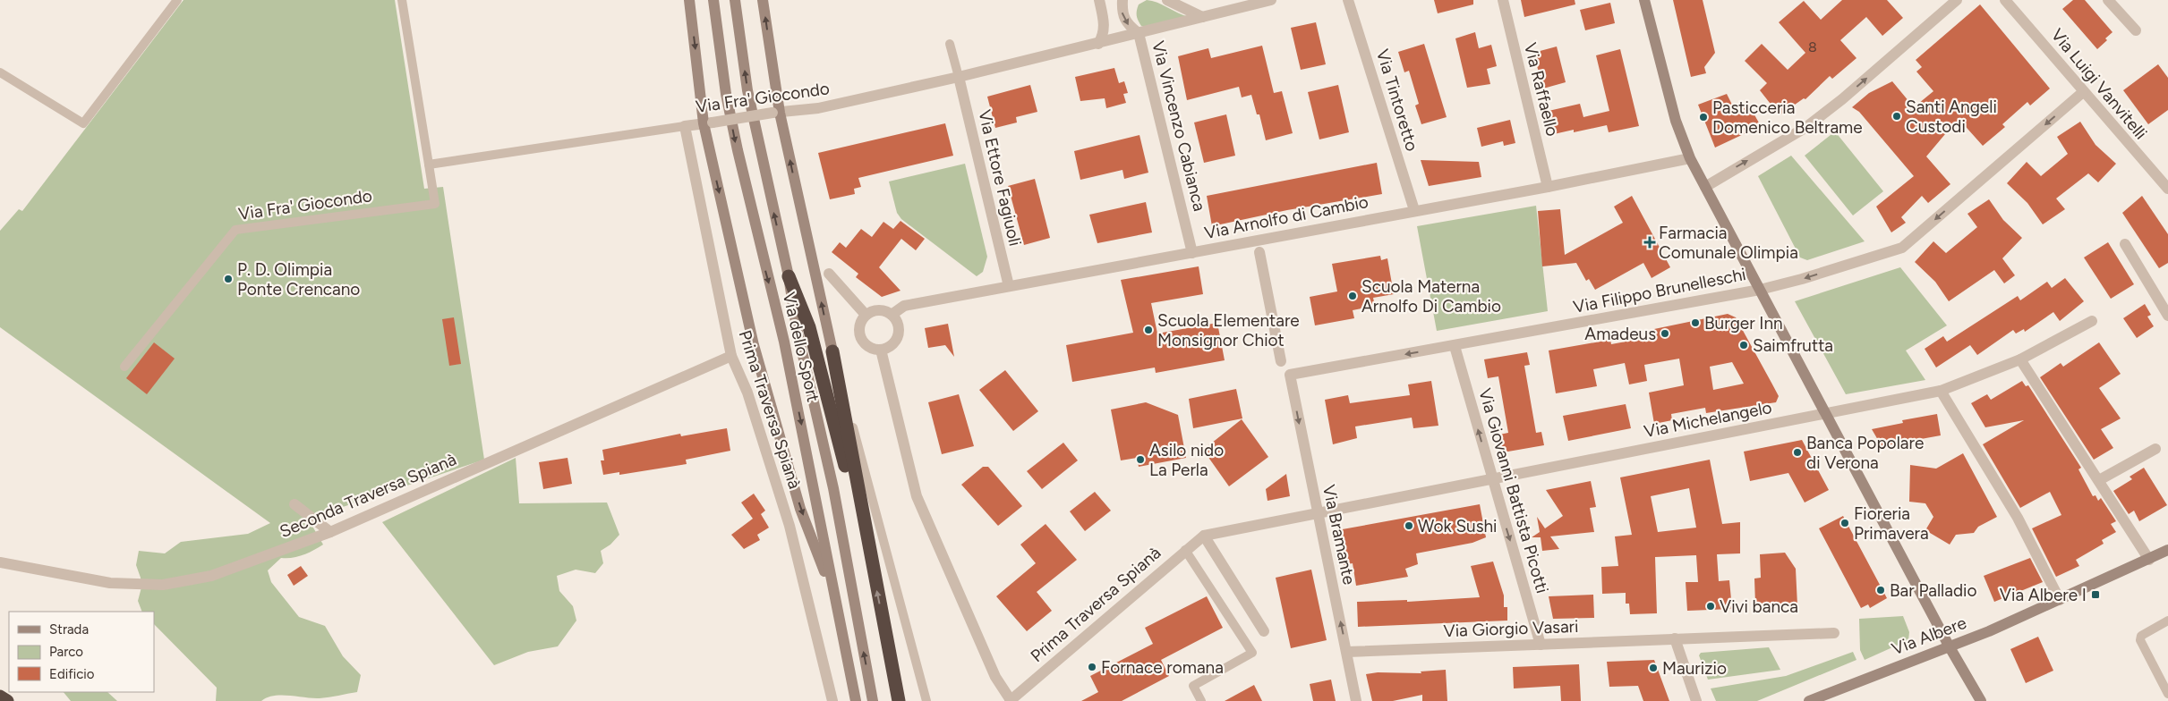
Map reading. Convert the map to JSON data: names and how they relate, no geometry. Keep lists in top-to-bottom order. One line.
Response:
{"streets":{"street":["Via Luigi Vanvitelli","Via Raffaello","Via Fra' Giocondo","Via Tintoretto","Via Vincenzo Cabianca","Via Ettore Fagiuoli","Via Arnolfo di Cambio","Via Filippo Brunelleschi","Via dello Sport","Prima Traversa Spianà","Via Michelangelo","Via Giovanni Battista Picotti","Seconda Traversa Spianà","Via Bramante","Via Giorgio Vasari","Via Albere"]},"crossings":[["Via Luigi Vanvitelli","Via Filippo Brunelleschi"],["Via Raffaello","Via Arnolfo di Cambio"],["Via Fra' Giocondo","Via Vincenzo Cabianca"],["Via Fra' Giocondo","Via Ettore Fagiuoli"],["Via Fra' Giocondo","Prima Traversa Spianà"],["Via Tintoretto","Via Arnolfo di Cambio"],["Via Vincenzo Cabianca","Via Arnolfo di Cambio"],["Via Ettore Fagiuoli","Via Arnolfo di Cambio"],["Via Arnolfo di Cambio","Prima Traversa Spianà"],["Via Filippo Brunelleschi","Via Giovanni Battista Picotti"],["Via Filippo Brunelleschi","Via Bramante"],["Prima Traversa Spianà","Via Michelangelo"],["Prima Traversa Spianà","Seconda Traversa Spianà"],["Prima Traversa Spianà","Via Bramante"],["Via Michelangelo","Via Giovanni Battista Picotti"],["Via Michelangelo","Via Bramante"],["Via Giovanni Battista Picotti","Via Giorgio Vasari"],["Via Bramante","Via Giorgio Vasari"]],"one_way":["Via Filippo Brunelleschi"],"places":{"other":["Santi Angeli Custodi","Pasticceria Domenico Beltrame","P. D. Olimpia Ponte Crencano","Scuola Materna Arnolfo Di Cambio","Burger Inn","Scuola Elementare Monsignor Chiot","Amadeus","Saimfrutta","Banca Popolare di Verona","Asilo nido La Perla","Fioreria Primavera","Wok Sushi","Bar Palladio","Vivi banca","Fornace romana","Maurizio"],"health":["Farmacia Comunale Olimpia"],"transit":["Via Albere I"]},"house_numbers":["8"],"legend":["Strada","Parco","Edificio"]}
